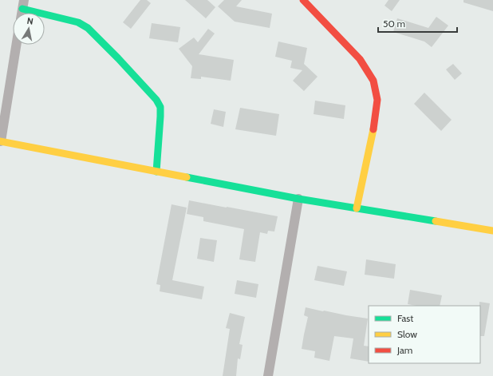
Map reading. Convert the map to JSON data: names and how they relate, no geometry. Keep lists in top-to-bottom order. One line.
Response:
{"legend":["Fast","Slow","Jam"],"scale_bar":"50 m","north":"top"}
